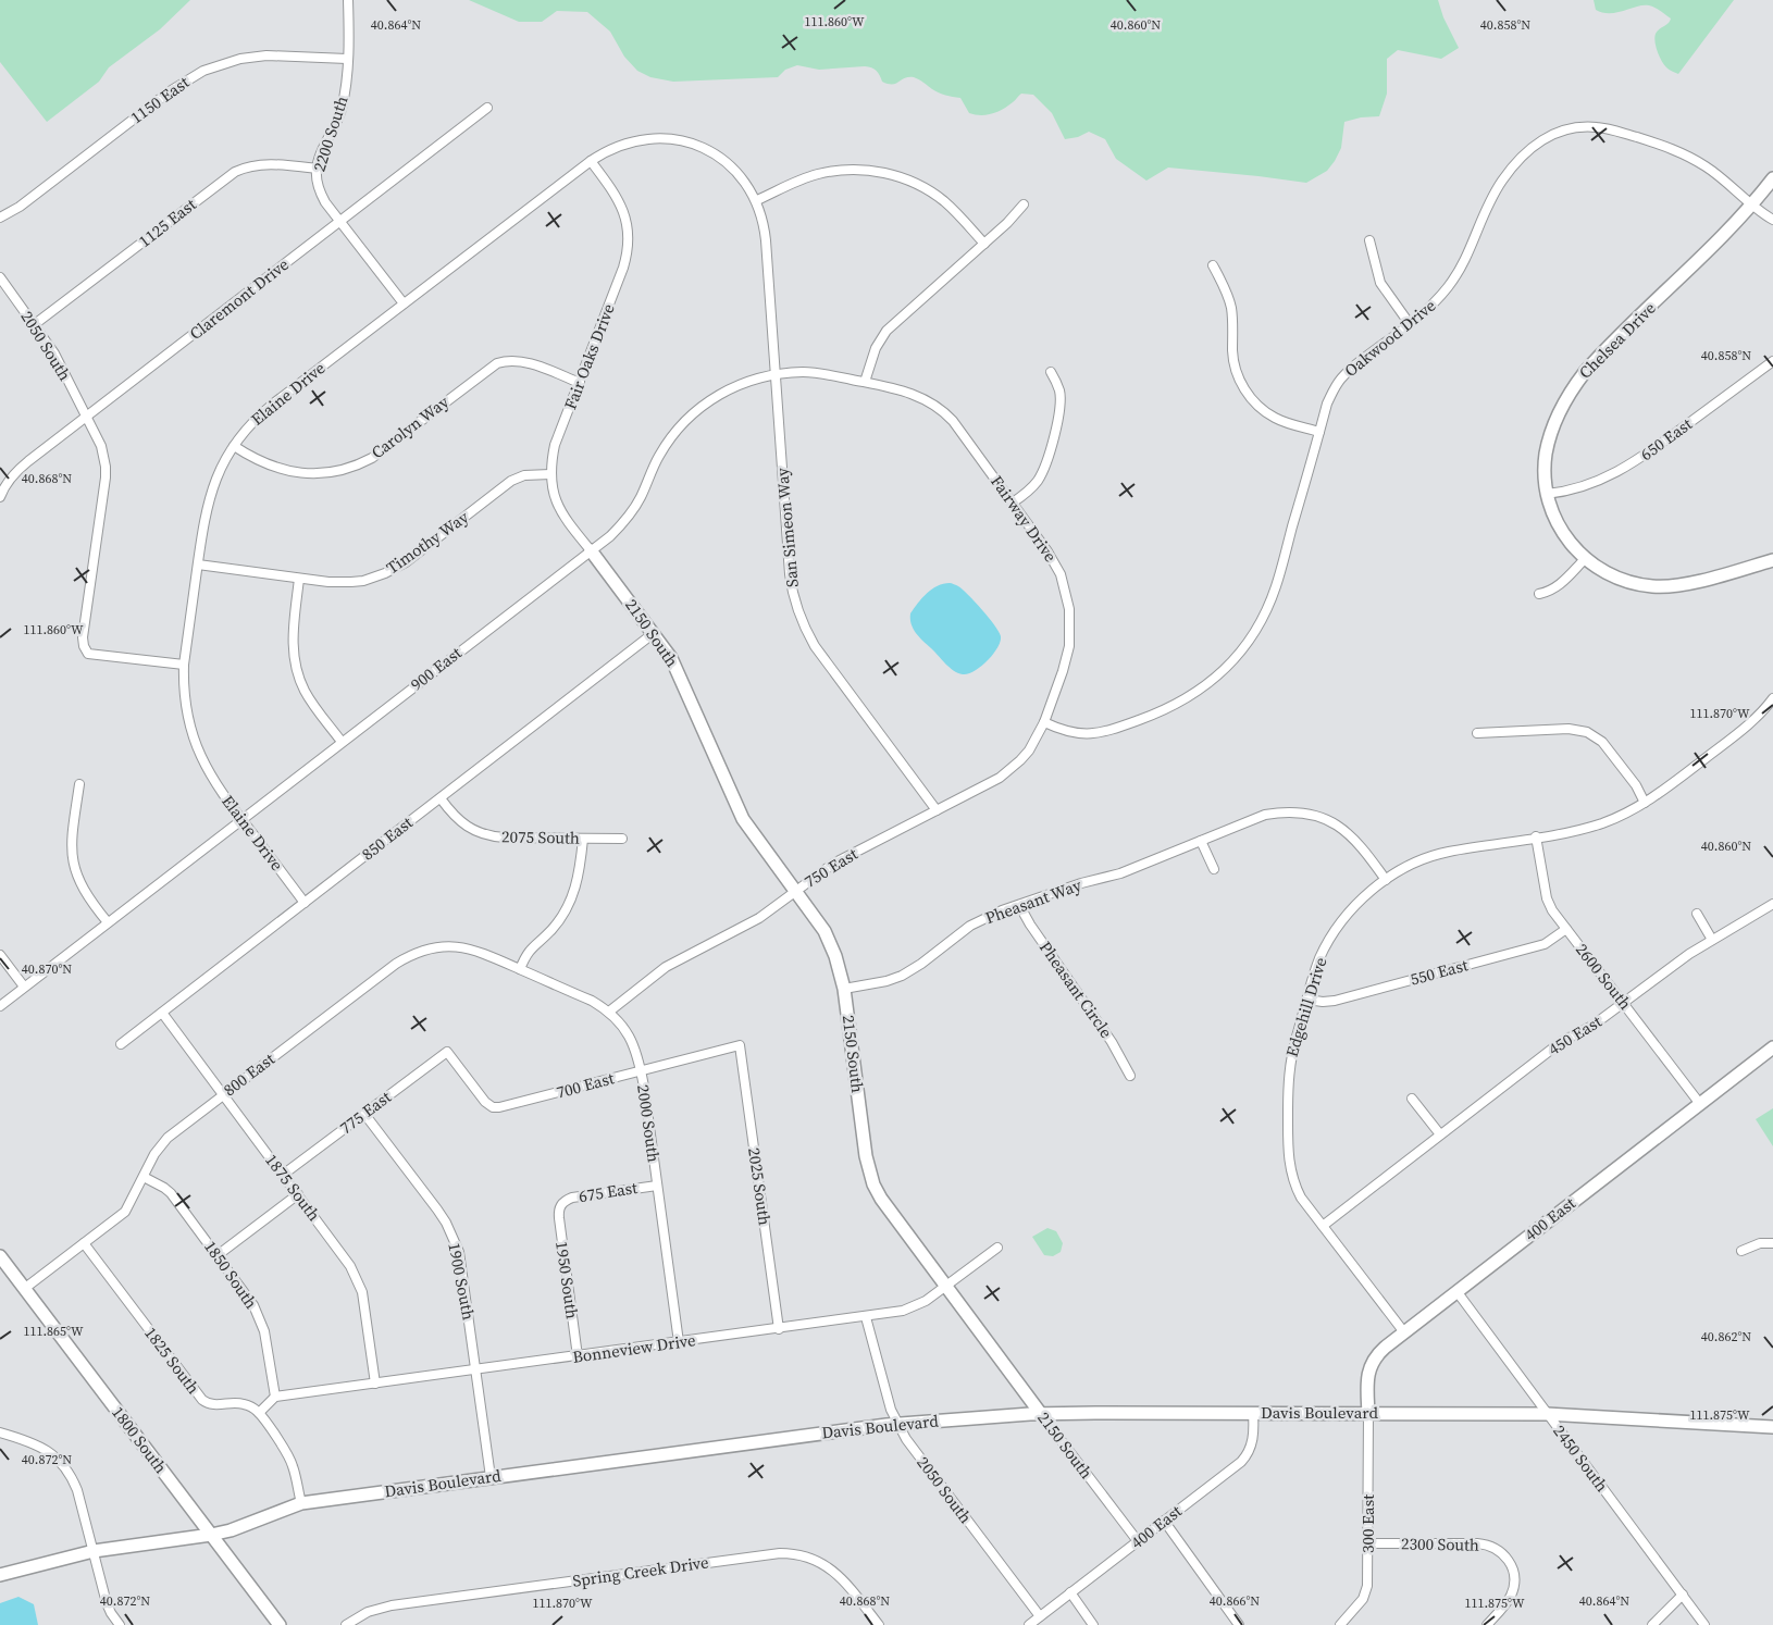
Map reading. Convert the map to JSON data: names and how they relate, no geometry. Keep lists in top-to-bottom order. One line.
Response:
{"streets":{"street":["1150 East","2200 South","1125 East","Claremont Drive","Oakwood Drive","Chelsea Drive","2050 South","Fair Oaks Drive","Elaine Drive","Carolyn Way","650 East","Fairway Drive","San Simeon Way","Timothy Way","2150 South","900 East","2075 South","850 East","750 East","Pheasant Way","550 East","2600 South","Pheasant Circle","Edgehill Drive","450 East","800 East","700 East","775 East","2000 South","2025 South","1875 South","675 East","400 East","1850 South","1950 South","1900 South","Bonneview Drive","1825 South","Davis Boulevard","1800 South","2450 South","300 East","2300 South","Spring Creek Drive"]},"crossings":[["1150 East","2200 South"],["2200 South","1125 East"],["2200 South","Claremont Drive"],["2200 South","Elaine Drive"],["1125 East","2050 South"],["Claremont Drive","2050 South"],["Oakwood Drive","Chelsea Drive"],["Oakwood Drive","Fairway Drive"],["Oakwood Drive","750 East"],["Chelsea Drive","650 East"],["2050 South","Elaine Drive"],["2050 South","400 East"],["2050 South","Bonneview Drive"],["2050 South","Davis Boulevard"],["Fair Oaks Drive","Elaine Drive"],["Fair Oaks Drive","Carolyn Way"],["Fair Oaks Drive","Timothy Way"],["Fair Oaks Drive","2150 South"],["Fair Oaks Drive","900 East"],["Elaine Drive","Carolyn Way"],["Elaine Drive","San Simeon Way"],["Elaine Drive","Timothy Way"],["Elaine Drive","900 East"],["Elaine Drive","850 East"],["Fairway Drive","900 East"],["Fairway Drive","750 East"],["San Simeon Way","900 East"],["San Simeon Way","750 East"],["2150 South","900 East"],["2150 South","850 East"],["2150 South","750 East"],["2150 South","Pheasant Way"],["2150 South","400 East"],["2150 South","Bonneview Drive"],["2150 South","Davis Boulevard"],["2075 South","850 East"],["850 East","1875 South"],["750 East","2000 South"],["Pheasant Way","Pheasant Circle"],["Pheasant Way","Edgehill Drive"],["550 East","2600 South"],["550 East","Edgehill Drive"],["2600 South","Edgehill Drive"],["2600 South","450 East"],["2600 South","400 East"],["Edgehill Drive","450 East"],["Edgehill Drive","400 East"],["800 East","2000 South"],["800 East","1875 South"],["800 East","1850 South"],["800 East","1825 South"],["800 East","1800 South"],["700 East","775 East"],["700 East","2000 South"],["700 East","2025 South"],["775 East","1875 South"],["775 East","1900 South"],["2000 South","675 East"],["2000 South","Bonneview Drive"],["2025 South","Bonneview Drive"],["1875 South","Bonneview Drive"],["675 East","1950 South"],["400 East","Davis Boulevard"],["400 East","2450 South"],["400 East","300 East"],["1850 South","Bonneview Drive"],["1950 South","Bonneview Drive"],["1900 South","Bonneview Drive"],["1900 South","Davis Boulevard"],["Davis Boulevard","1800 South"],["Davis Boulevard","2450 South"],["Davis Boulevard","300 East"],["300 East","2300 South"]],"coordinates":["111.860°W","40.864°N","40.860°N","40.858°N","40.868°N","111.870°W","40.870°N","111.865°W","40.862°N","111.875°W","40.872°N","40.866°N"]}
